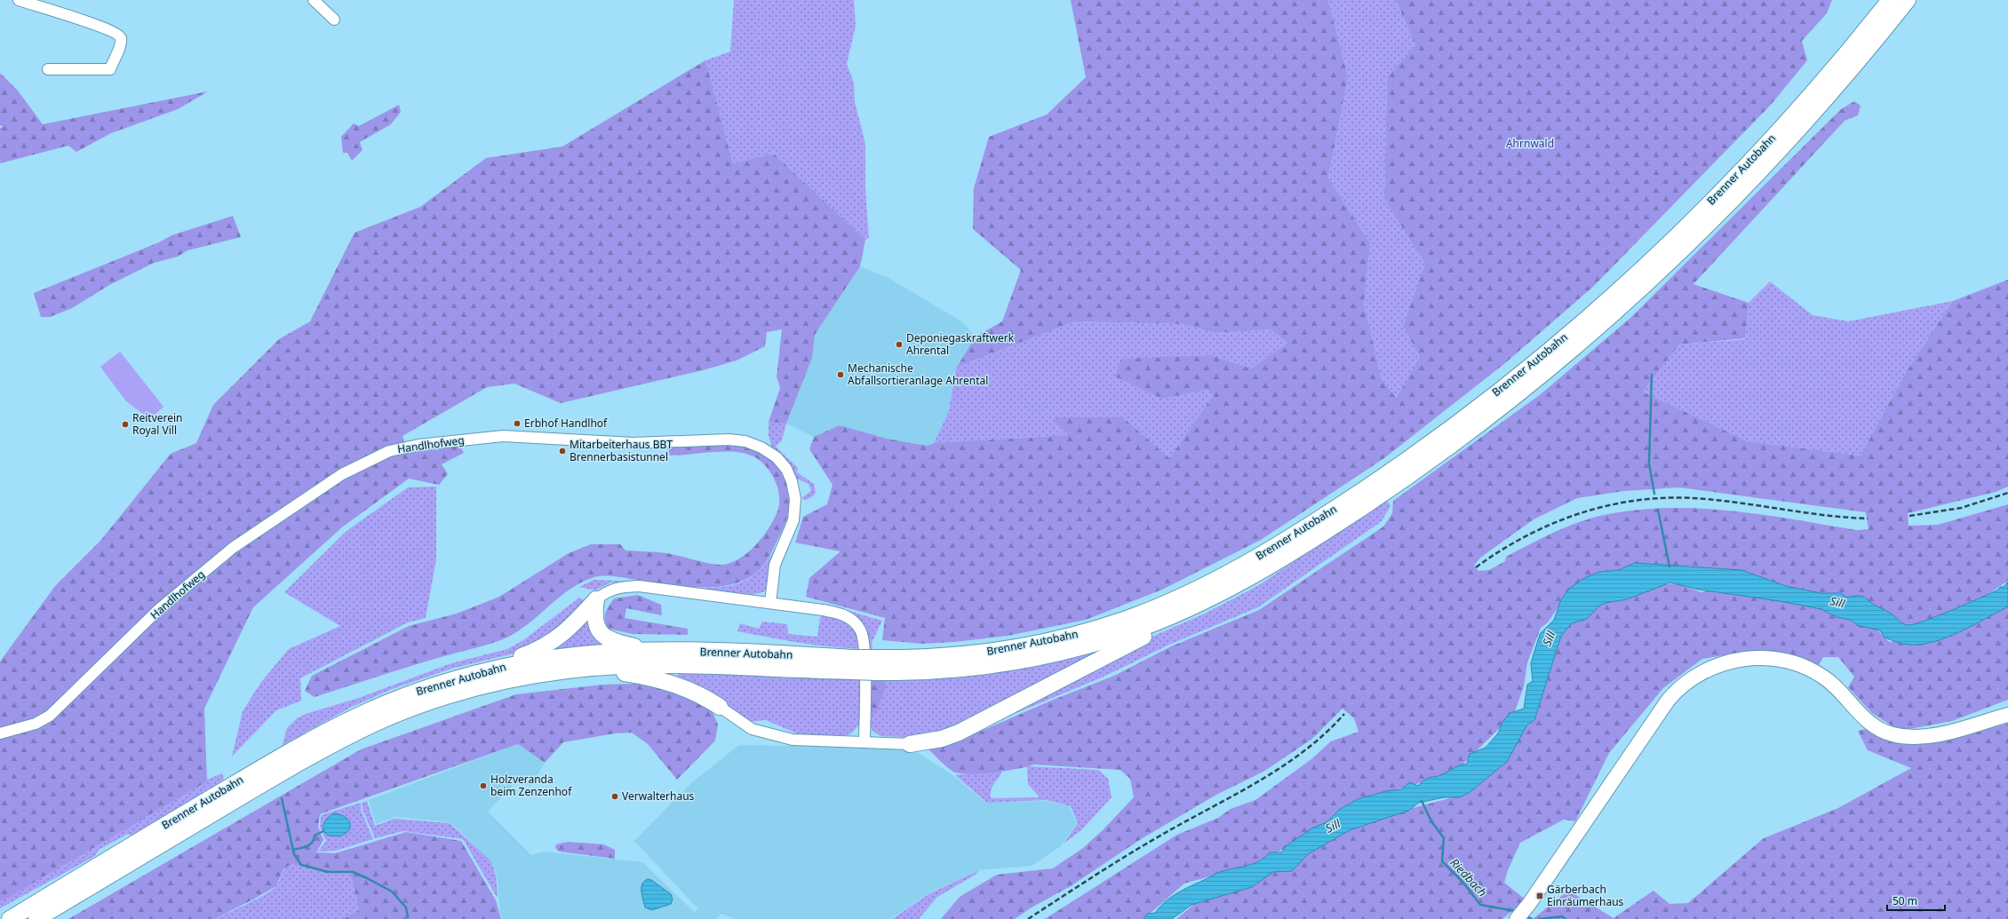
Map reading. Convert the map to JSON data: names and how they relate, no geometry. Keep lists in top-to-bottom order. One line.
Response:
{"streets":{"highway":["Brenner Autobahn"],"street":["Handlhofweg"]},"water":["Sill","Riedbach"],"parks":["Ahrnwald"],"places":{"other":["Deponiegaskraftwerk Ahrental","Mechanische Abfallsortieranlage Ahrental","Erbhof Handlhof","Reitverein Royal Vill","Mitarbeiterhaus BBT Brennerbasistunnel","Holzveranda beim Zenzenhof","Verwalterhaus"],"transit":["Gärberbach Einräumerhaus"]},"scale_bar":"50 m"}
